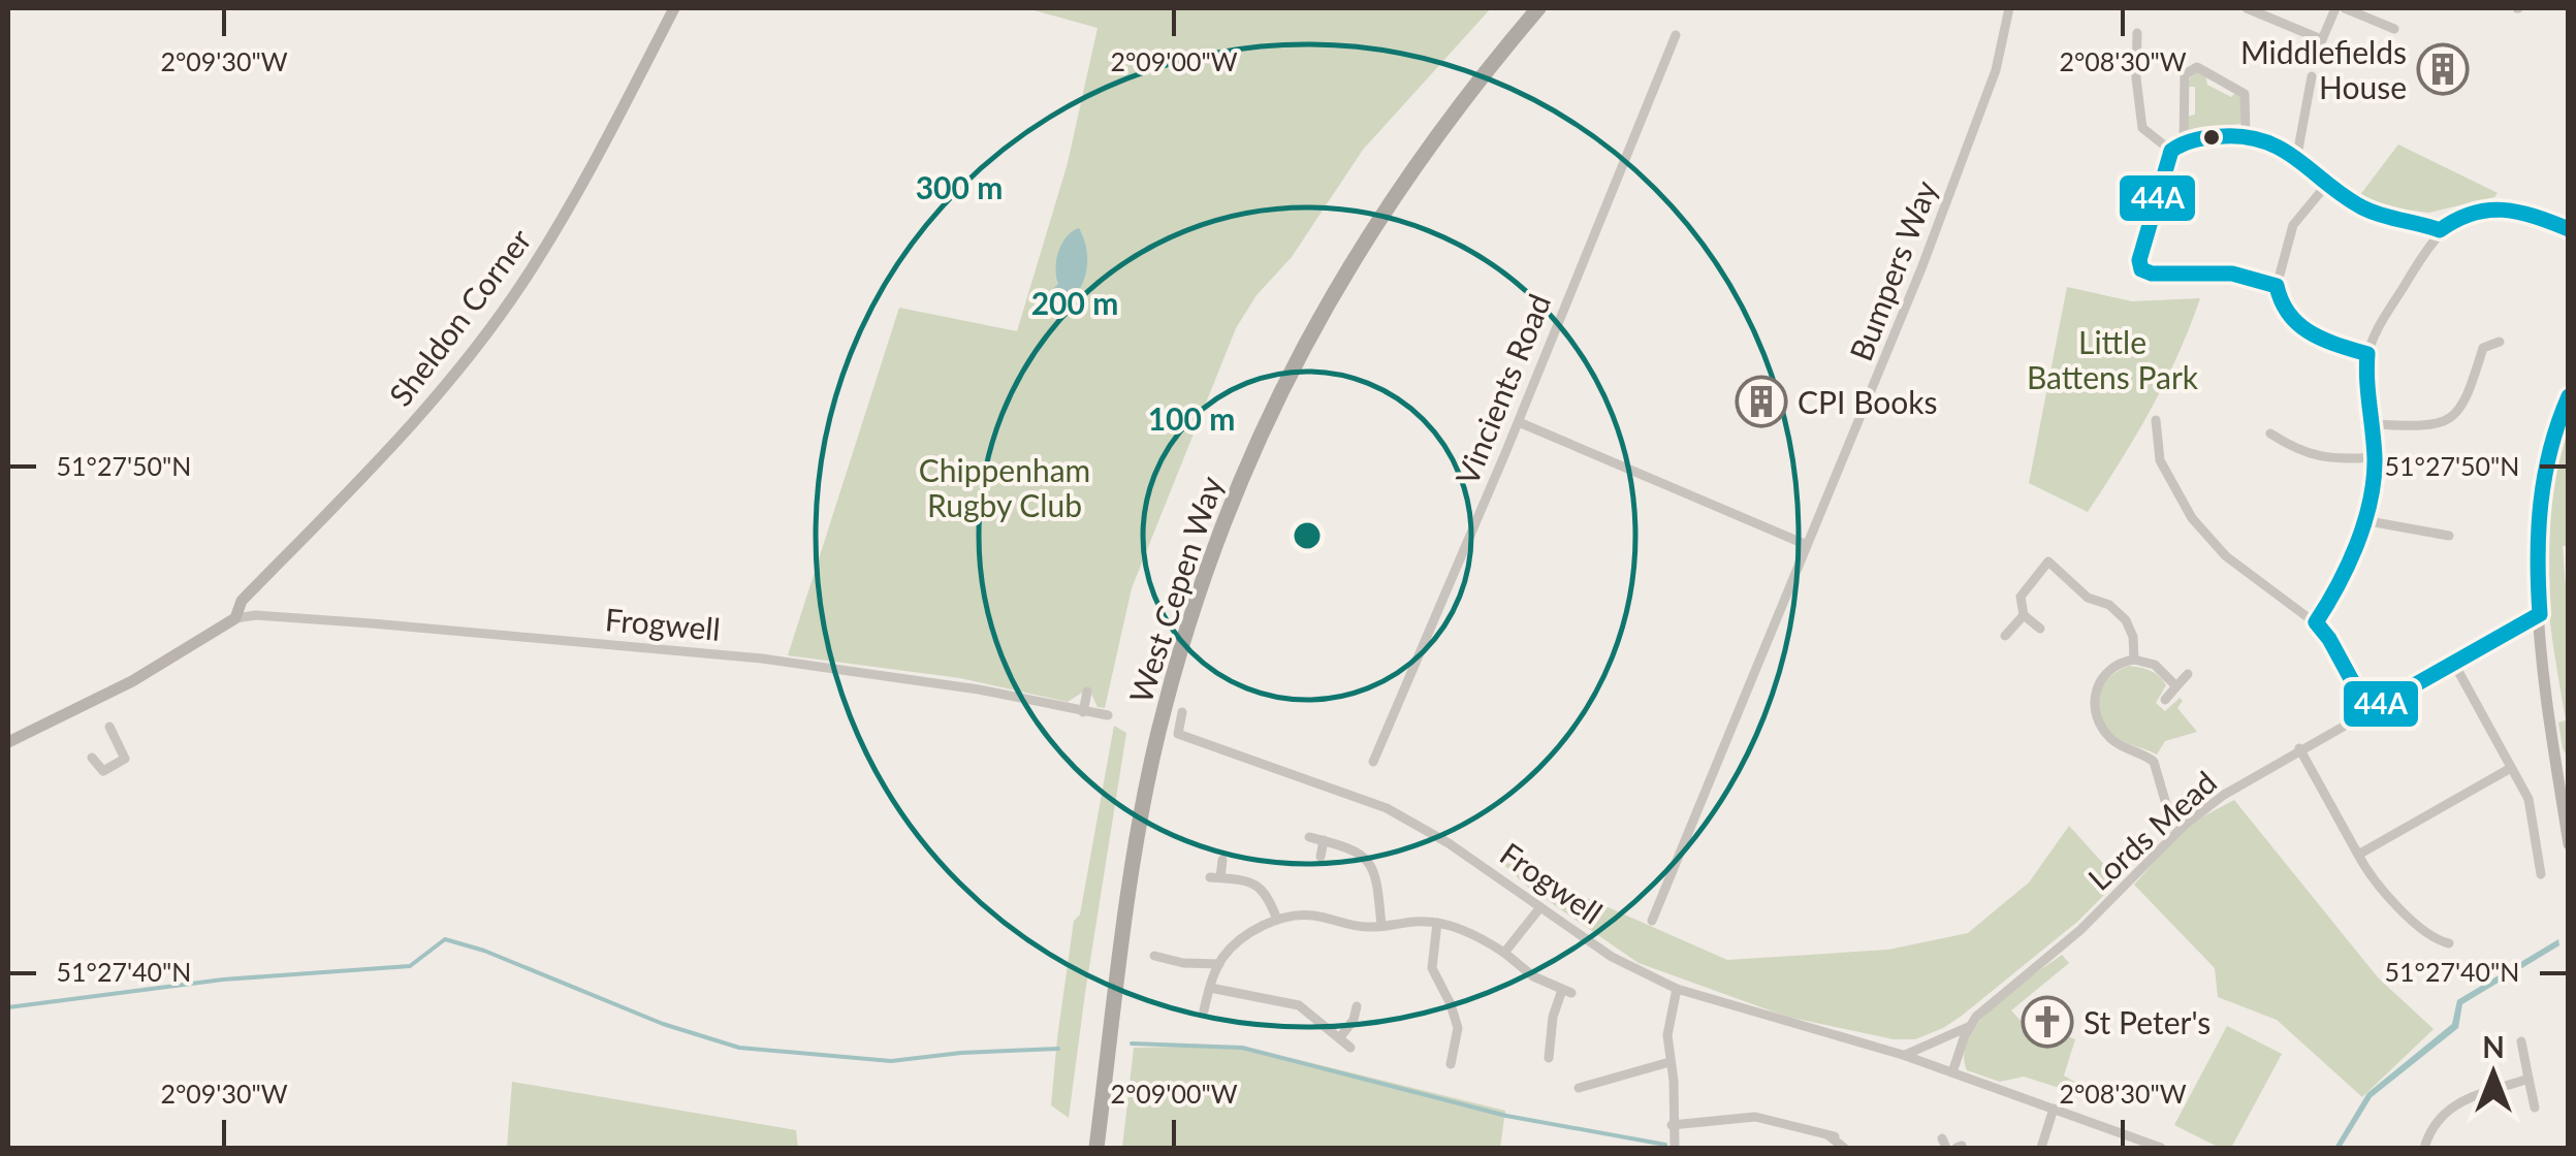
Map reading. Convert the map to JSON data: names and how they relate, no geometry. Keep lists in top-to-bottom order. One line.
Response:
{"streets":{"highway":["West Cepen Way"],"street":["Bumpers Way","Sheldon Corner","Vincients Road","Frogwell","Lords Mead"]},"crossings":[["Sheldon Corner","Frogwell"],["Frogwell","Lords Mead"]],"parks":["Little Battens Park","Chippenham Rugby Club"],"places":{"building":["Middlefields House","CPI Books"],"church":["St Peter's"]},"lines":["transit line 44A"],"north":"top","coordinates":["2°09'30\"W","2°09'00\"W","2°08'30\"W","51°27'50\"N","51°27'40\"N"],"rings":["300 m","200 m","100 m"]}
